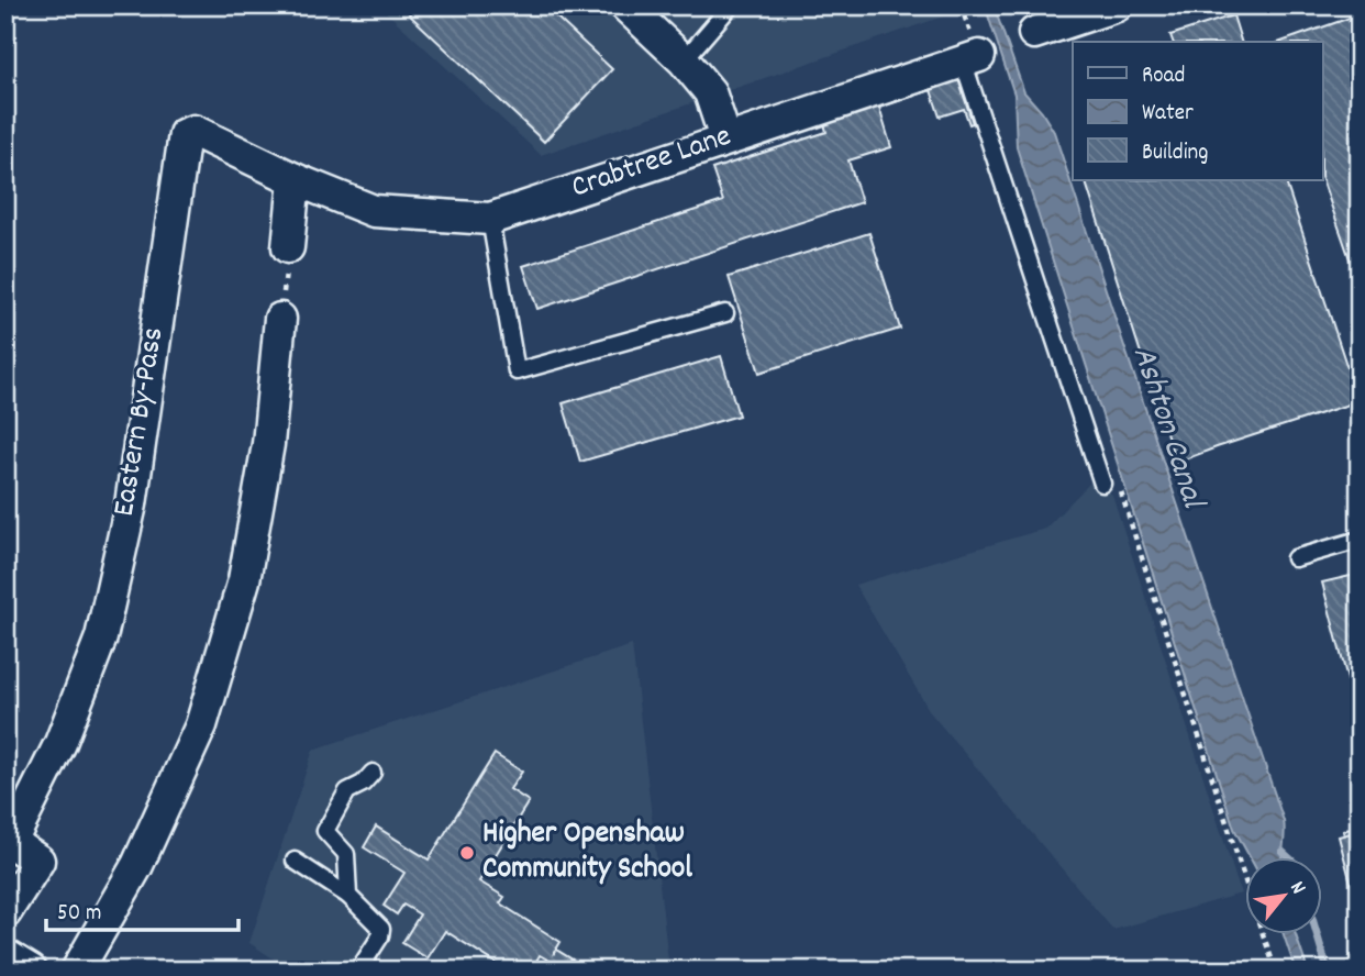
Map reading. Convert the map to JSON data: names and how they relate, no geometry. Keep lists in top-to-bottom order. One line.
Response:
{"streets":{"street":["Crabtree Lane","Eastern By-Pass"]},"crossings":[["Crabtree Lane","Eastern By-Pass"]],"water":["Ashton Canal"],"places":["Higher Openshaw Community School"],"legend":["Road","Water","Building"],"scale_bar":"50 m","north":"top right"}
